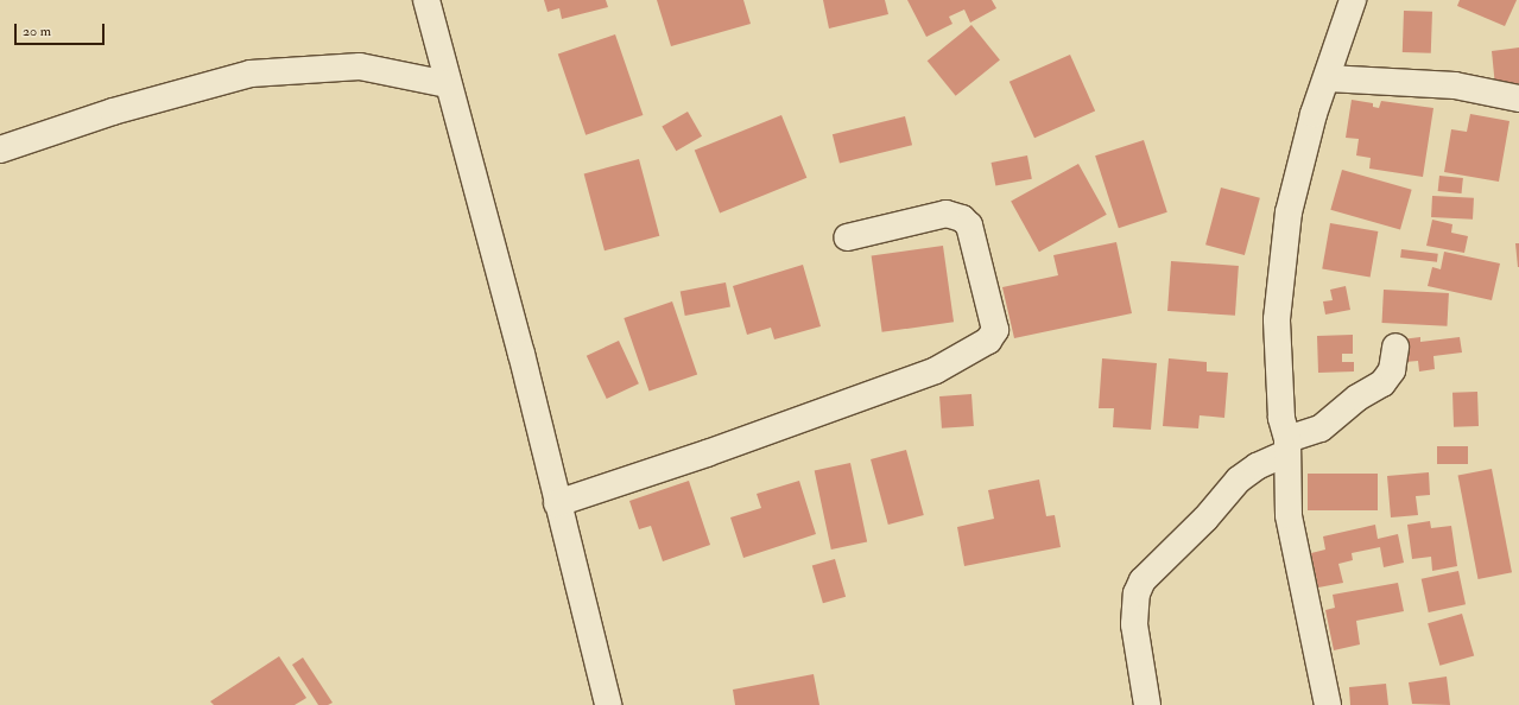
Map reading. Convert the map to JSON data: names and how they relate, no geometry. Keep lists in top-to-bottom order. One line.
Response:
{"scale_bar":"20 m"}
